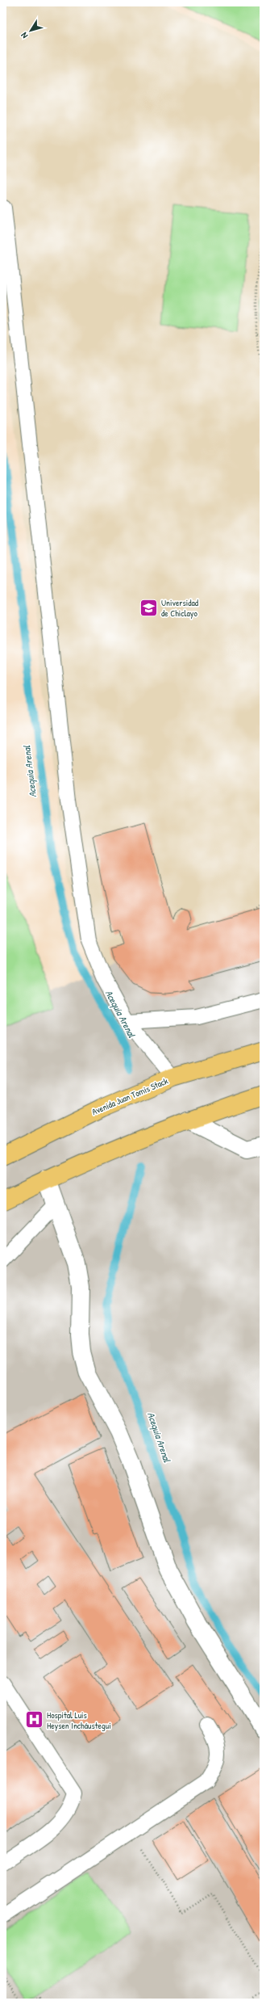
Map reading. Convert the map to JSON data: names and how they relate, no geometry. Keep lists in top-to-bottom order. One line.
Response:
{"streets":{"main road":["Avenida Juan Tomis Stack"]},"water":["Acequia Arenal"],"places":{"school or university":["Universidad de Chiclayo"],"hospital":["Hospital Luis Heysen Incháustegui"]},"north":"bottom left"}
